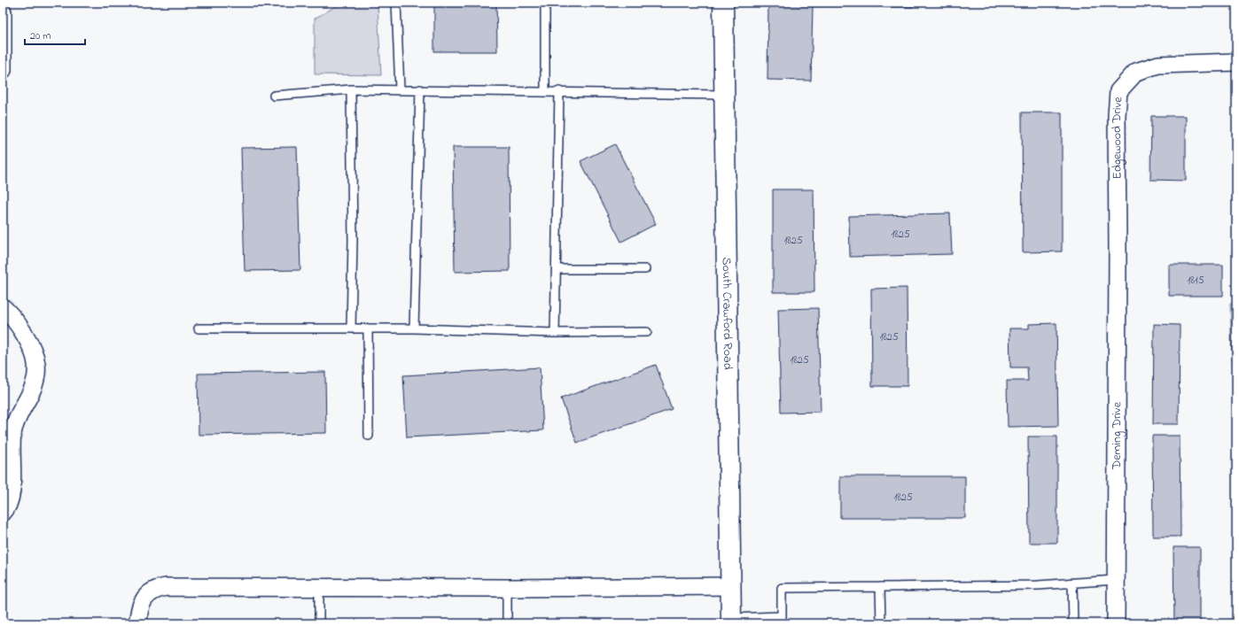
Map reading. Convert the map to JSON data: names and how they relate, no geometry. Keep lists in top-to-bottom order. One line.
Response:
{"streets":{"street":["Edgewood Drive","South Crawford Road","Deming Drive"]},"crossings":[["Edgewood Drive","Deming Drive"]],"house_numbers":["1825","1825","1815","1825","1825","1825"],"scale_bar":"20 m"}
